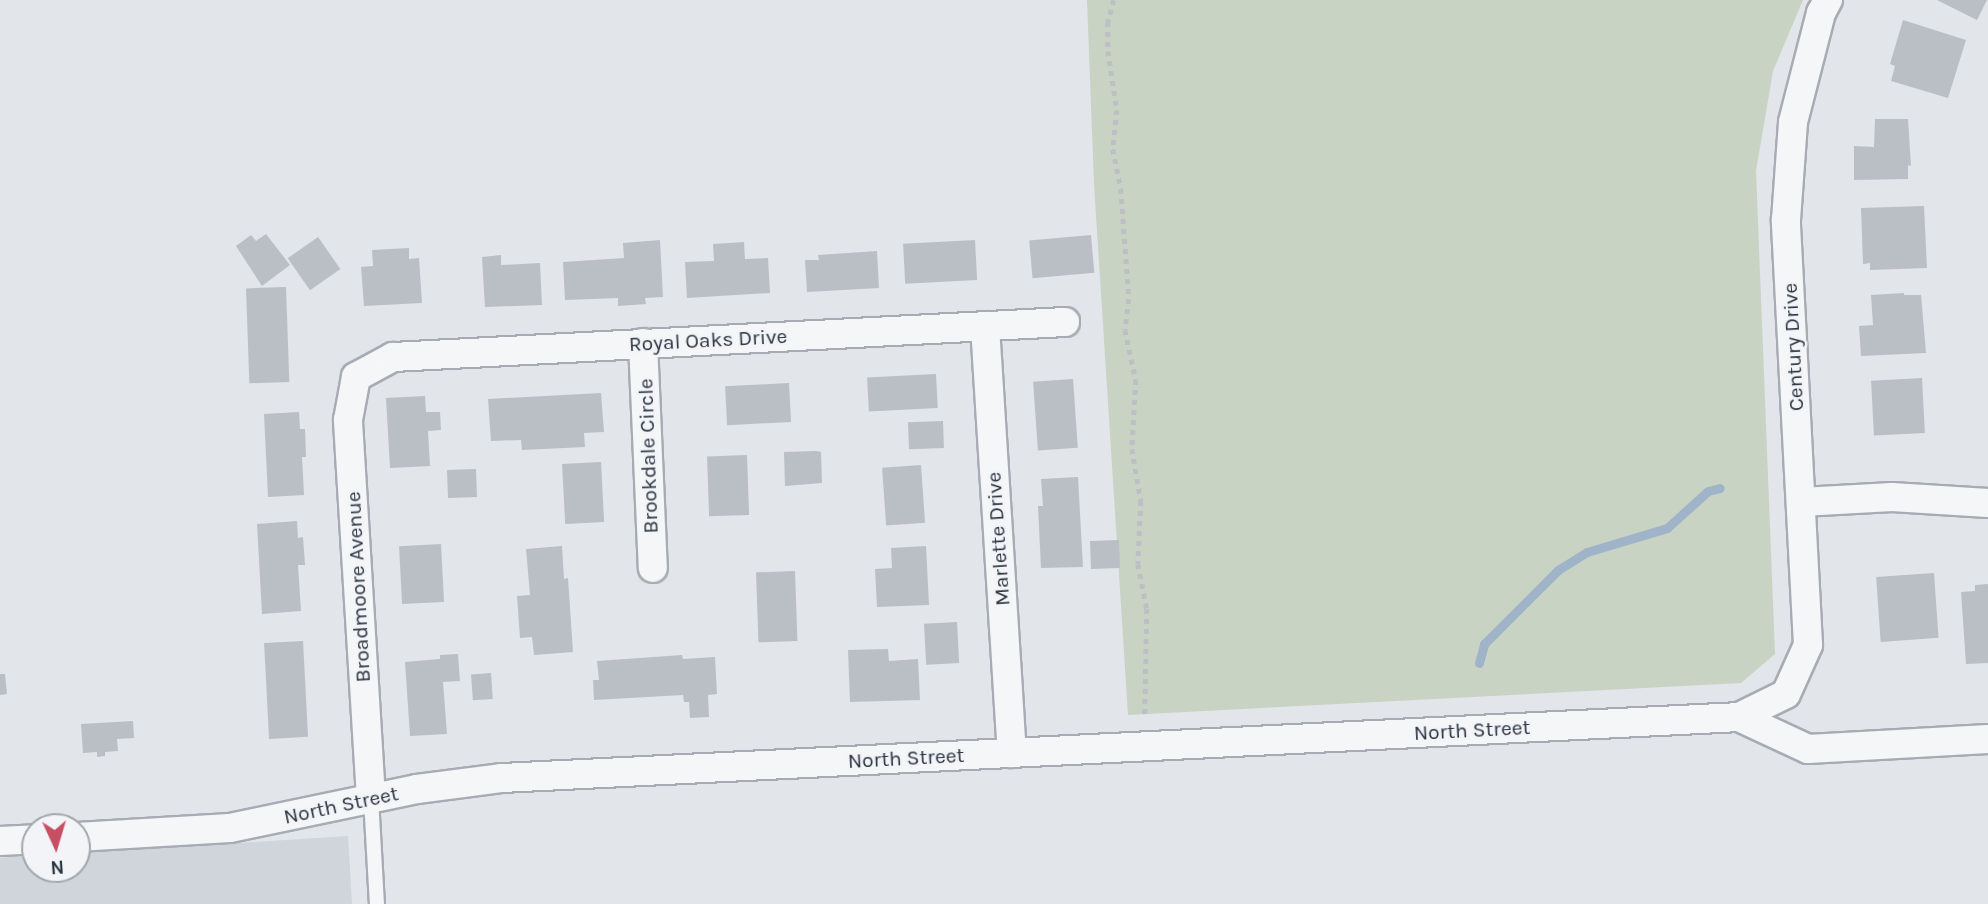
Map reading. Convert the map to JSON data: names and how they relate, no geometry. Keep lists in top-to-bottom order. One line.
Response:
{"streets":{"street":["Royal Oaks Drive","Century Drive","Brookdale Circle","Marlette Drive","Broadmoore Avenue","North Street"]},"crossings":[["Royal Oaks Drive","Brookdale Circle"],["Royal Oaks Drive","Marlette Drive"],["Royal Oaks Drive","Broadmoore Avenue"],["Century Drive","North Street"],["Marlette Drive","North Street"],["Broadmoore Avenue","North Street"]],"north":"bottom"}
